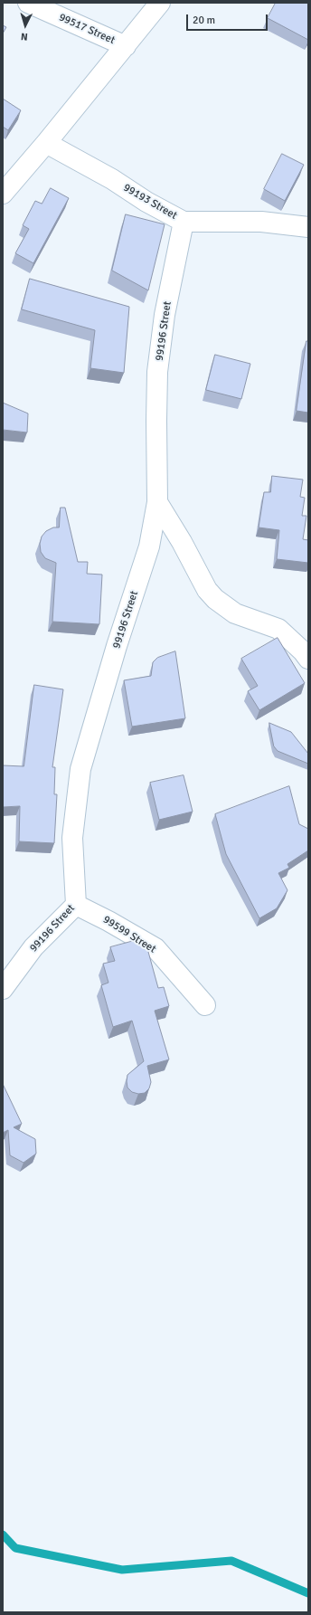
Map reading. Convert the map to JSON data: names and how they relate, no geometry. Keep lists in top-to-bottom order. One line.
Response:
{"streets":{"street":["99517 Street","99193 Street","99196 Street","99599 Street"]},"crossings":[["99193 Street","99196 Street"],["99196 Street","99599 Street"]],"scale_bar":"20 m","north":"bottom"}
